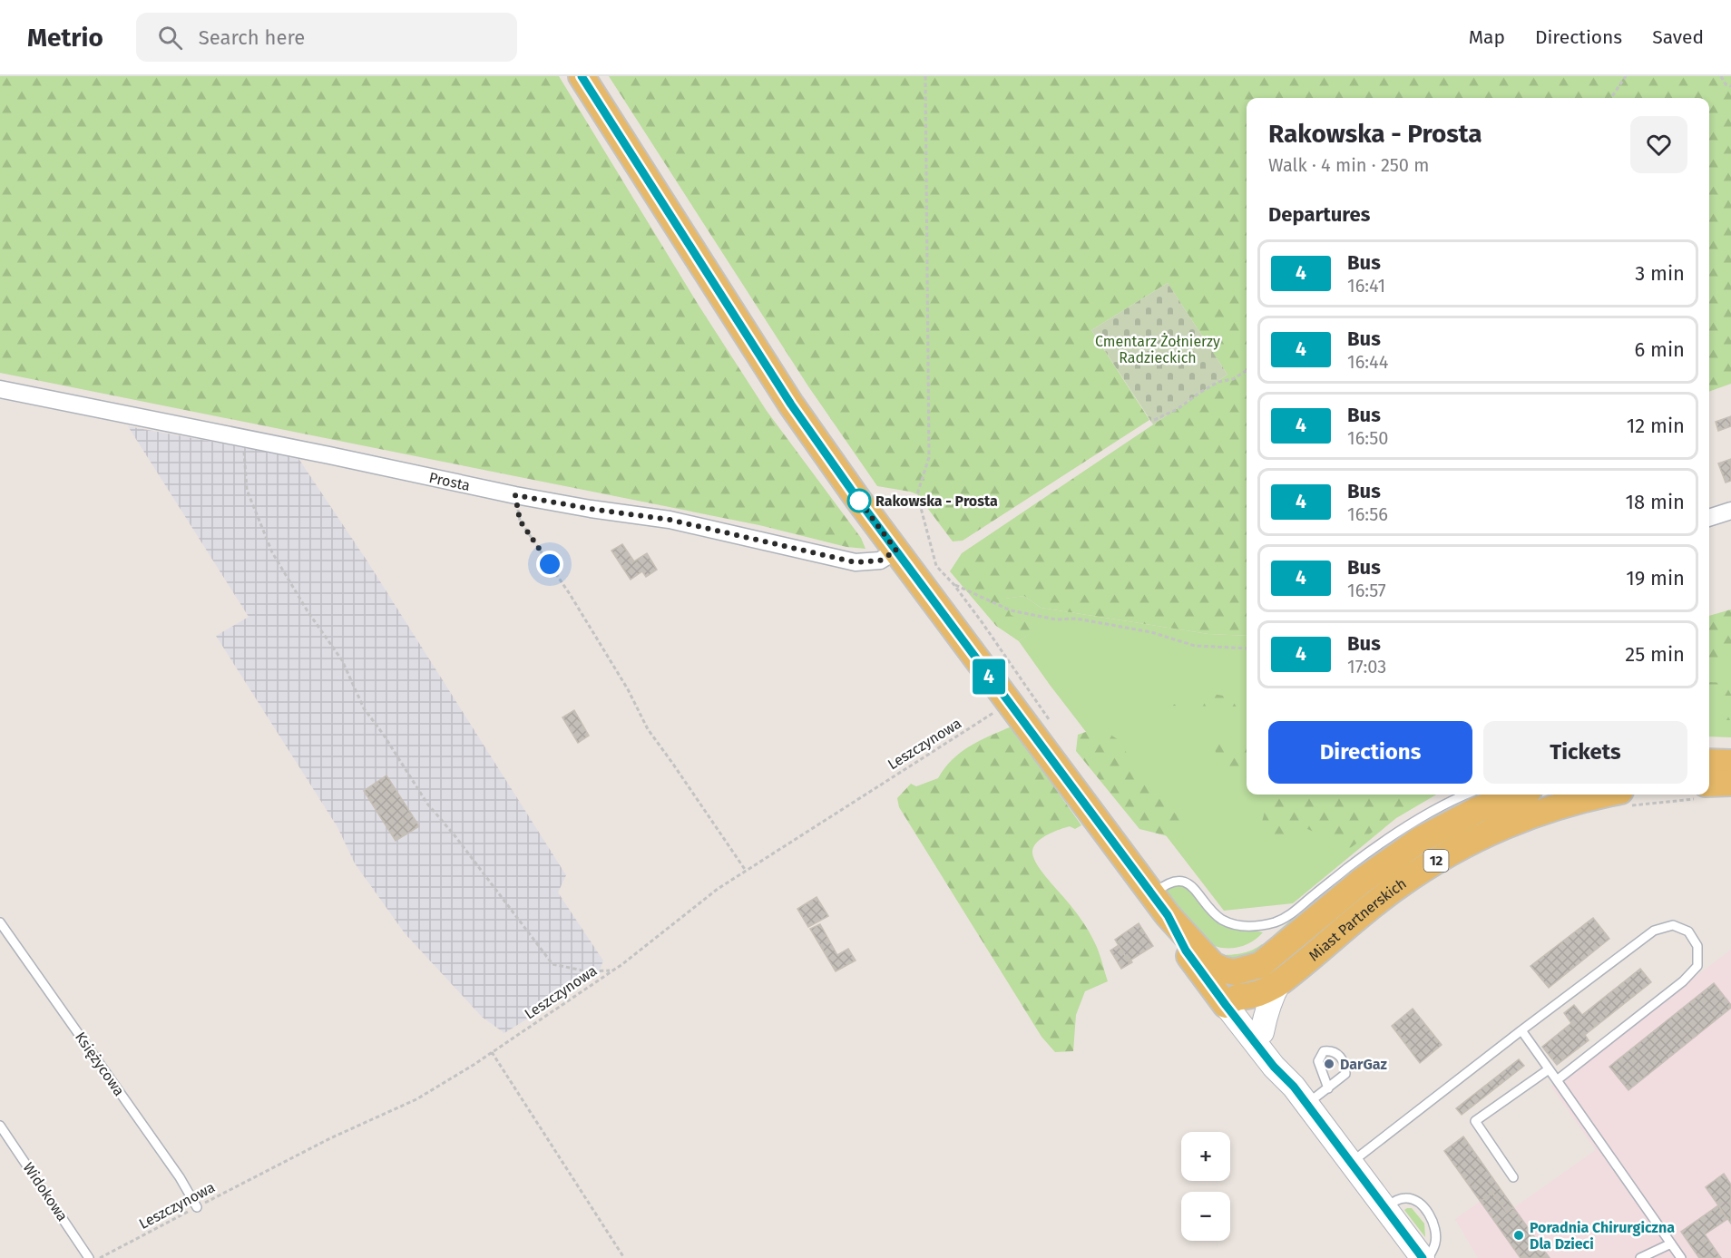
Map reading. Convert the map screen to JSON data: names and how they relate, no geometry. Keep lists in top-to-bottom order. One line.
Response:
{"streets":{"main road":["12","Miast Partnerskich"],"street":["Prosta"],"lane":["Księżycowa","Widokowa"],"path":["Leszczynowa"]},"crossings":[["Leszczynowa","Księżycowa"]],"parks":["Cmentarz Żołnierzy Radzieckich"],"places":["Rakowska - Prosta","DarGaz","Poradnia Chirurgiczna Dla Dzieci"],"lines":["bus line 4"],"page":{"header":"Metrio","search":"Search here","nav":["Map","Directions","Saved"],"on_map":"4","heading":[["Rakowska - Prosta","Walk · 4 min · 250 m"],"Departures"],"list":[{"mark":"4","name":"Bus","note":"16:41","value":"3 min"},{"mark":"4","name":"Bus","note":"16:44","value":"6 min"},{"mark":"4","name":"Bus","note":"16:50","value":"12 min"},{"mark":"4","name":"Bus","note":"16:56","value":"18 min"},{"mark":"4","name":"Bus","note":"16:57","value":"19 min"},{"mark":"4","name":"Bus","note":"17:03","value":"25 min"}],"buttons":["Directions","Tickets"],"map_buttons":["+","−"]}}
